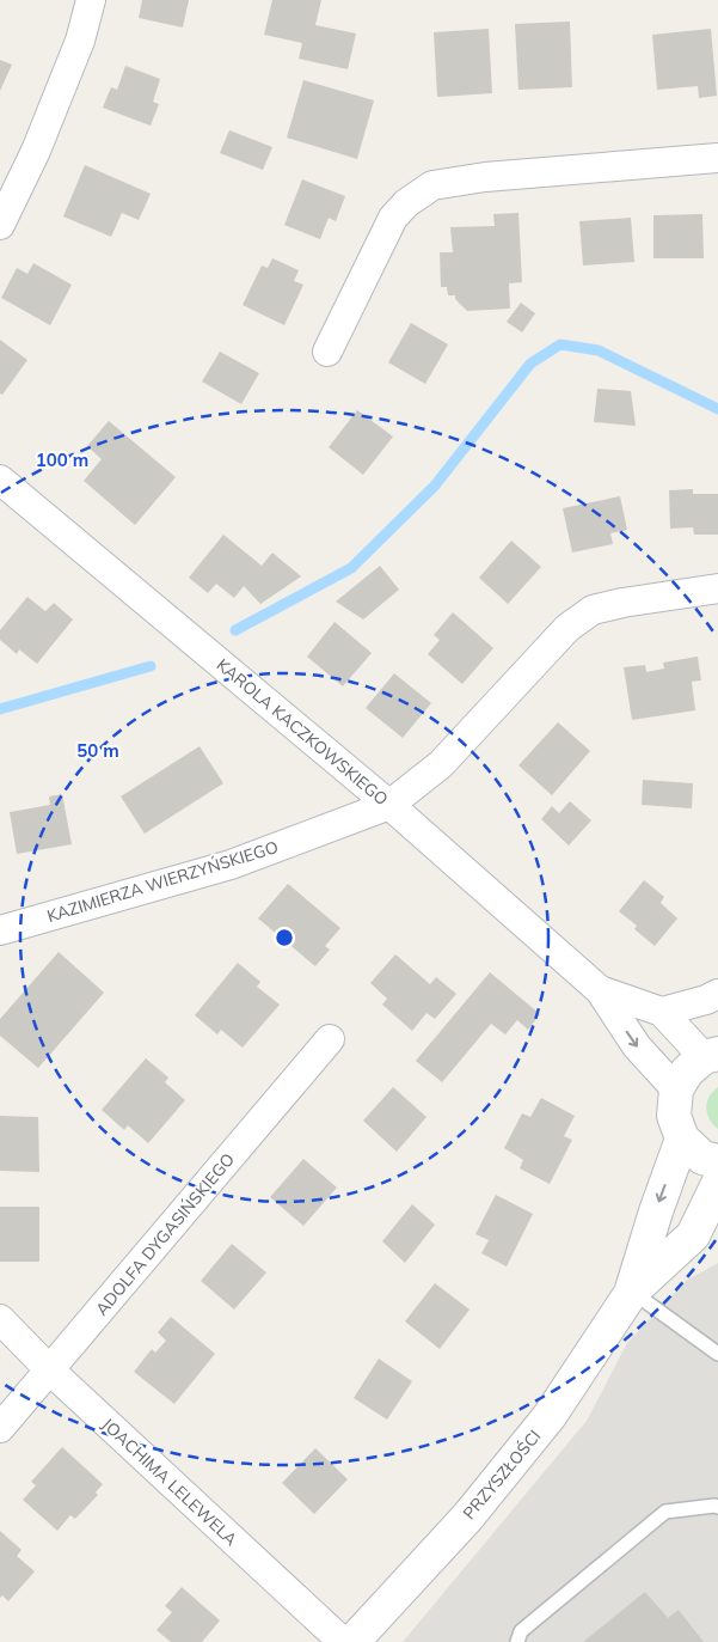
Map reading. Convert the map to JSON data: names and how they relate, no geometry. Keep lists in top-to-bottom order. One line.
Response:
{"streets":{"street":["KAROLA KACZKOWSKIEGO","KAZIMIERZA WIERZYŃSKIEGO","ADOLFA DYGASIŃSKIEGO","PRZYSZŁOŚCI","JOACHIMA LELEWELA"]},"crossings":[["KAROLA KACZKOWSKIEGO","KAZIMIERZA WIERZYŃSKIEGO"],["ADOLFA DYGASIŃSKIEGO","JOACHIMA LELEWELA"]],"rings":["100 m","50 m"]}
